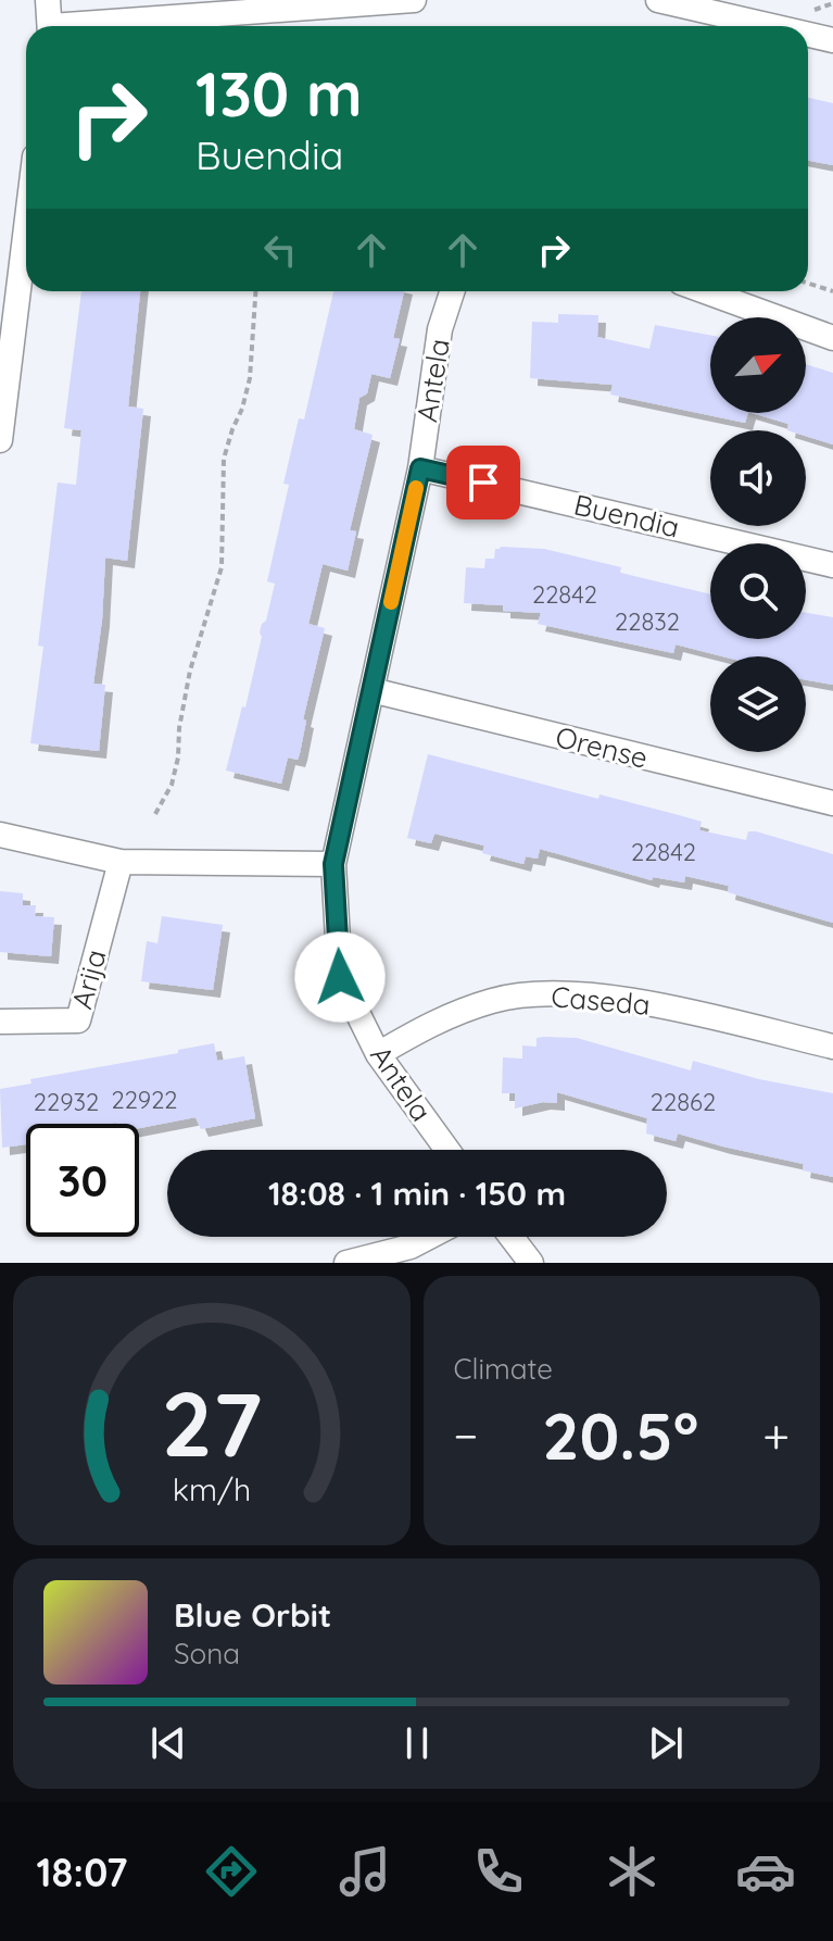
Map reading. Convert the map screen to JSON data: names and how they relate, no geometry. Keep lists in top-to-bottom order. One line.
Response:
{"streets":{"street":["Antela","Buendia","Orense","Arija","Caseda"]},"crossings":[["Antela","Buendia"],["Antela","Orense"],["Antela","Caseda"]],"house_numbers":["22842","22832","22842","22922","22932","22862"],"north":"top right","page":{"turn":["130 m","Buendia"],"limit":"30","trip":"18:08 · 1 min · 150 m","tile":"Climate","heat":["−","20.5°","+"],"song":["Blue Orbit","Sona"],"tabs":"18:07","gauge":["27","km/h"]}}
